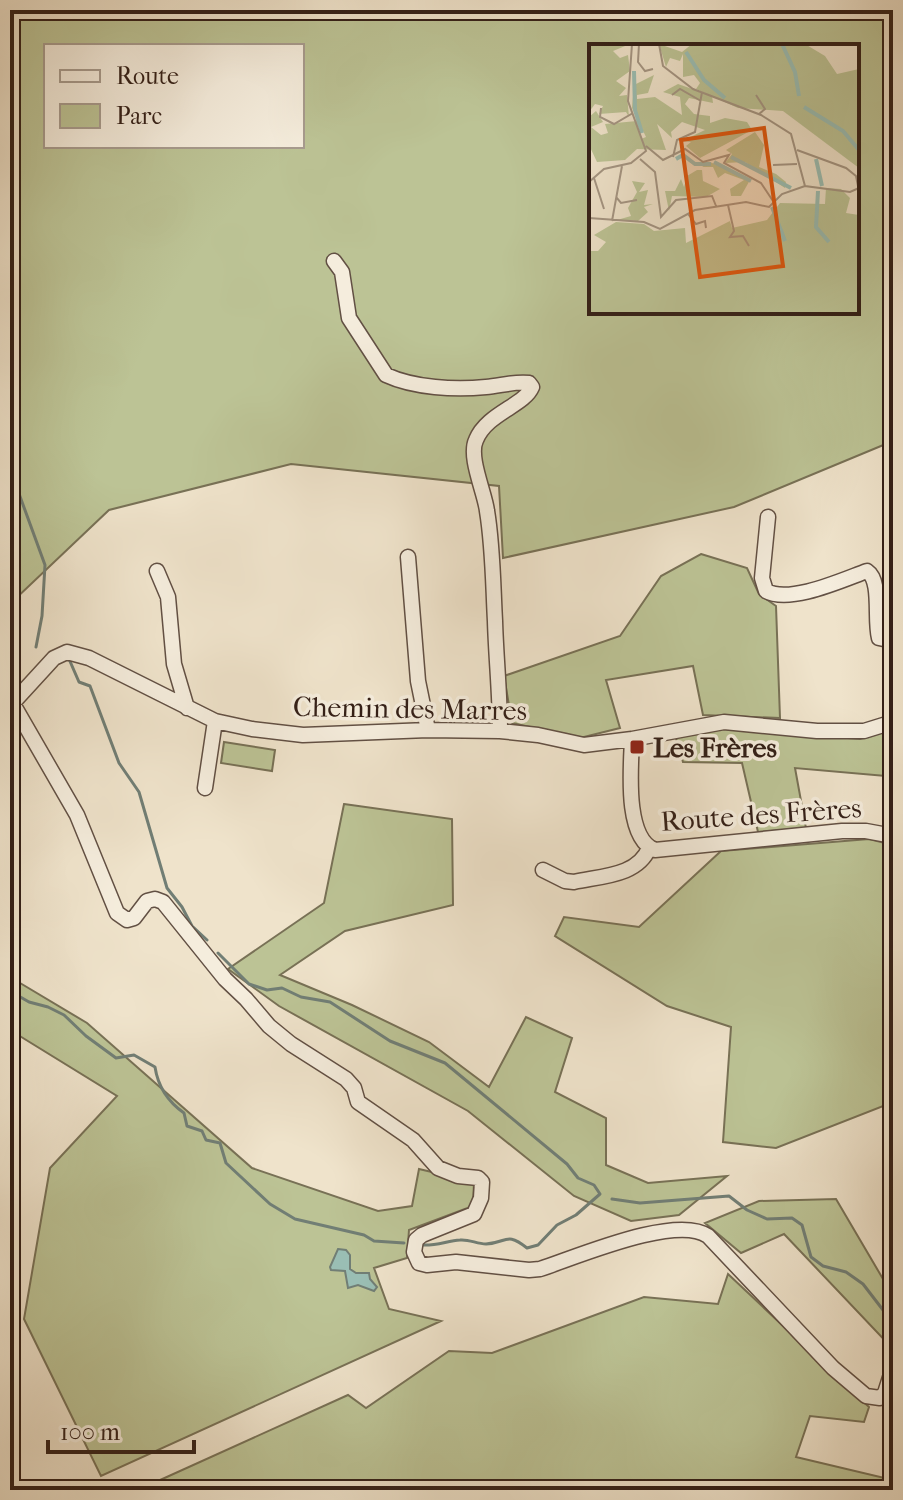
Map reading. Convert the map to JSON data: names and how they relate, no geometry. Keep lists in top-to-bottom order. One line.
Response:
{"streets":{"street":["Chemin des Marres","Route des Frères"]},"crossings":[["Chemin des Marres","Route des Frères"]],"places":{"transit":["Les Frères"]},"legend":["Route","Parc"],"scale_bar":"100 m"}
